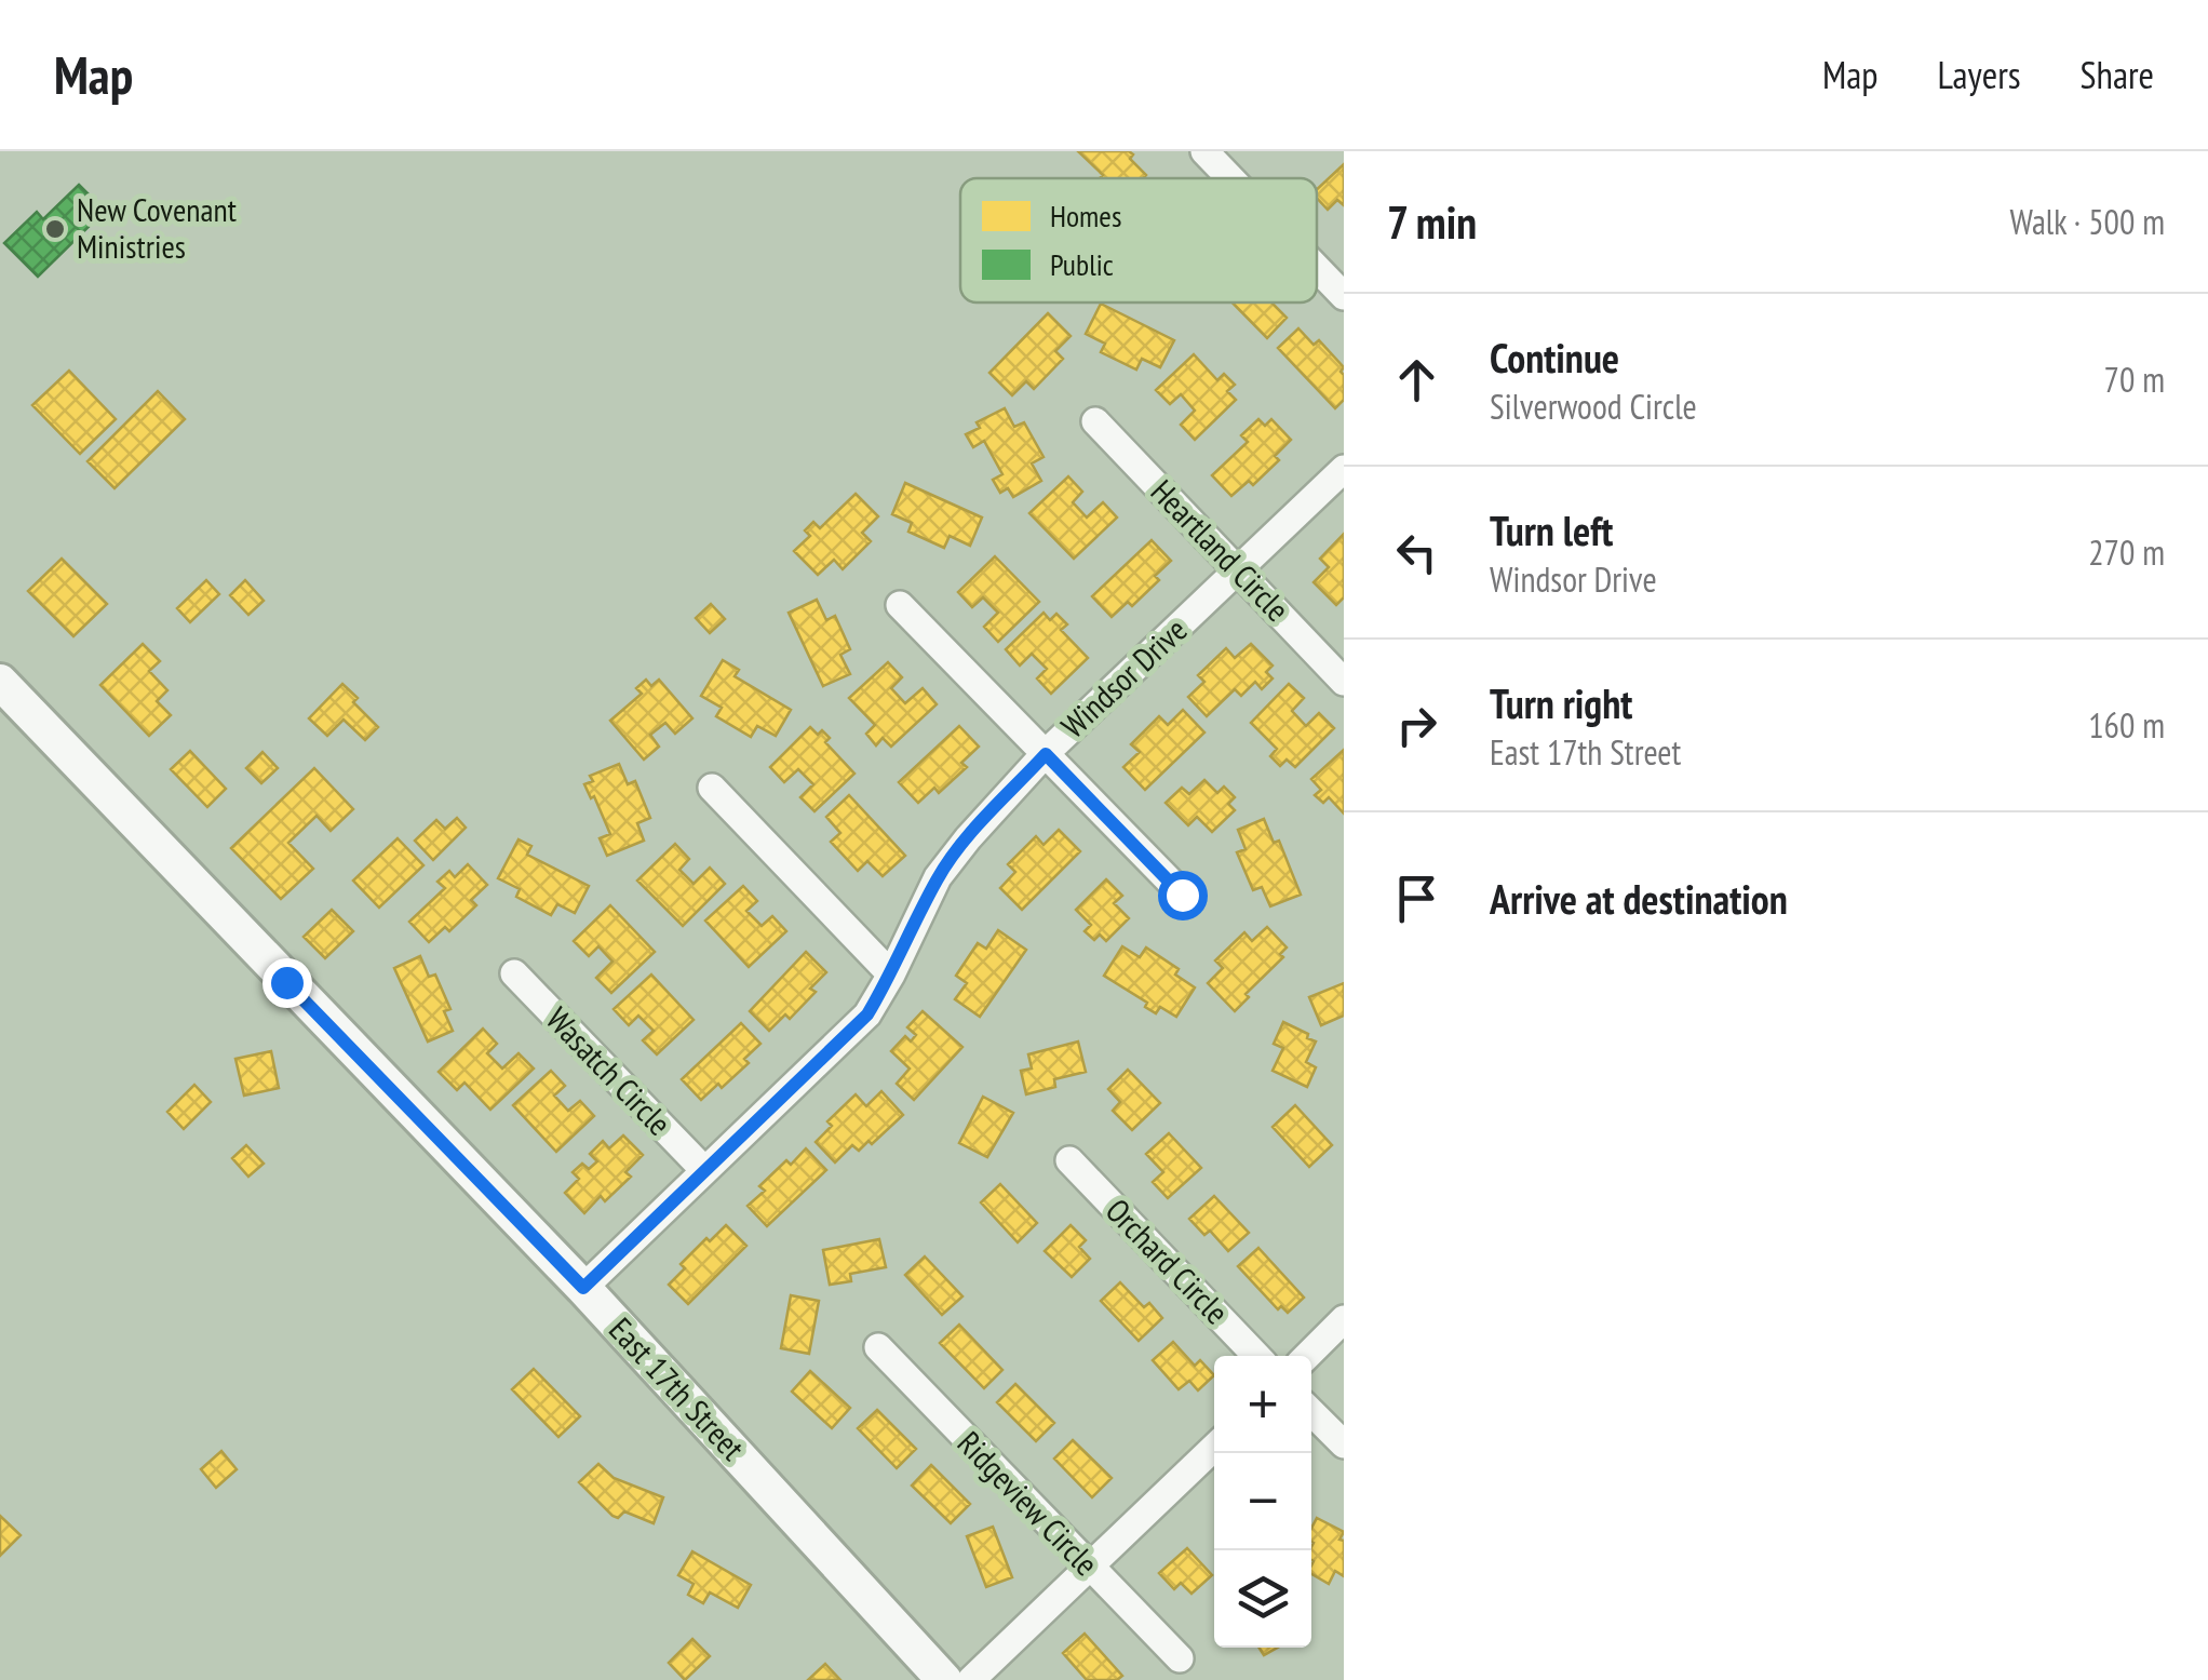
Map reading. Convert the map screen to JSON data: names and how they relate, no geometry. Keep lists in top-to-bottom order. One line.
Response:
{"streets":{"main road":["East 17th Street"],"street":["Heartland Circle","Windsor Drive","Wasatch Circle","Orchard Circle","Ridgeview Circle"]},"crossings":[["Heartland Circle","Windsor Drive"],["Windsor Drive","Wasatch Circle"],["Windsor Drive","East 17th Street"]],"places":["New Covenant Ministries"],"legend":["Homes","Public"],"page":{"header":"Map","nav":["Map","Layers","Share"],"heading":["7 min","Walk · 500 m"],"list":[["Continue","Silverwood Circle","70 m"],["Turn left","Windsor Drive","270 m"],["Turn right","East 17th Street","160 m"],"Arrive at destination"],"map_buttons":["+","−"]}}
